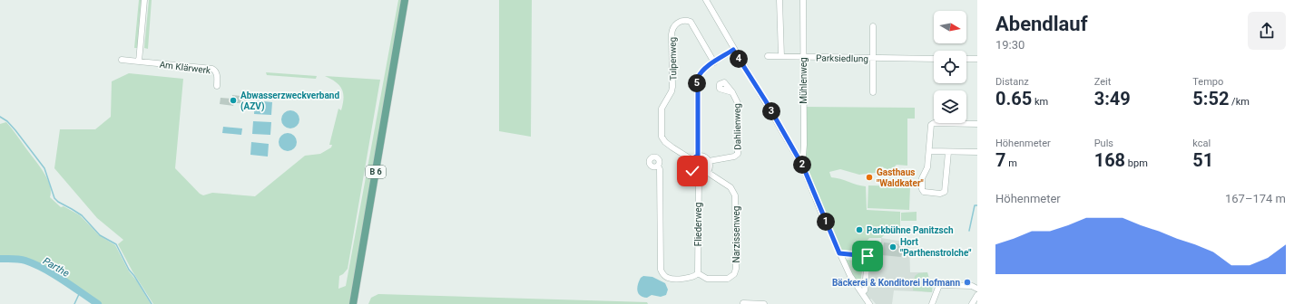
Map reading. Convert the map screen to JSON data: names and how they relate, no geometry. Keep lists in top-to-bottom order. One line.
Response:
{"streets":{"main road":["B 6"],"street":["Parksiedlung","Tulpenweg","Am Klärwerk","Mühlenweg","Dahlienweg","Fliederweg","Narzissenweg"]},"crossings":[["Parksiedlung","Mühlenweg"],["Tulpenweg","Dahlienweg"],["Tulpenweg","Fliederweg"],["Tulpenweg","Narzissenweg"],["Dahlienweg","Fliederweg"],["Dahlienweg","Narzissenweg"],["Fliederweg","Narzissenweg"]],"water":["Parthe"],"places":["Abwasserzweckverband (AZV)","Gasthaus \"Waldkater\"","Parkbühne Panitzsch","Hort \"Parthenstrolche\"","Bäckerei & Konditorei Hofmann"],"north":"right","page":{"heading":["Abendlauf","19:30"],"pins":["4","5","3","2","1"],"stats":[["Distanz","0.65 km"],["Zeit","3:49"],["Tempo","5:52 /km"],["Höhenmeter","7 m"],["Puls","168 bpm"],["kcal","51"]],"chart":["Höhenmeter","167–174 m"]}}
